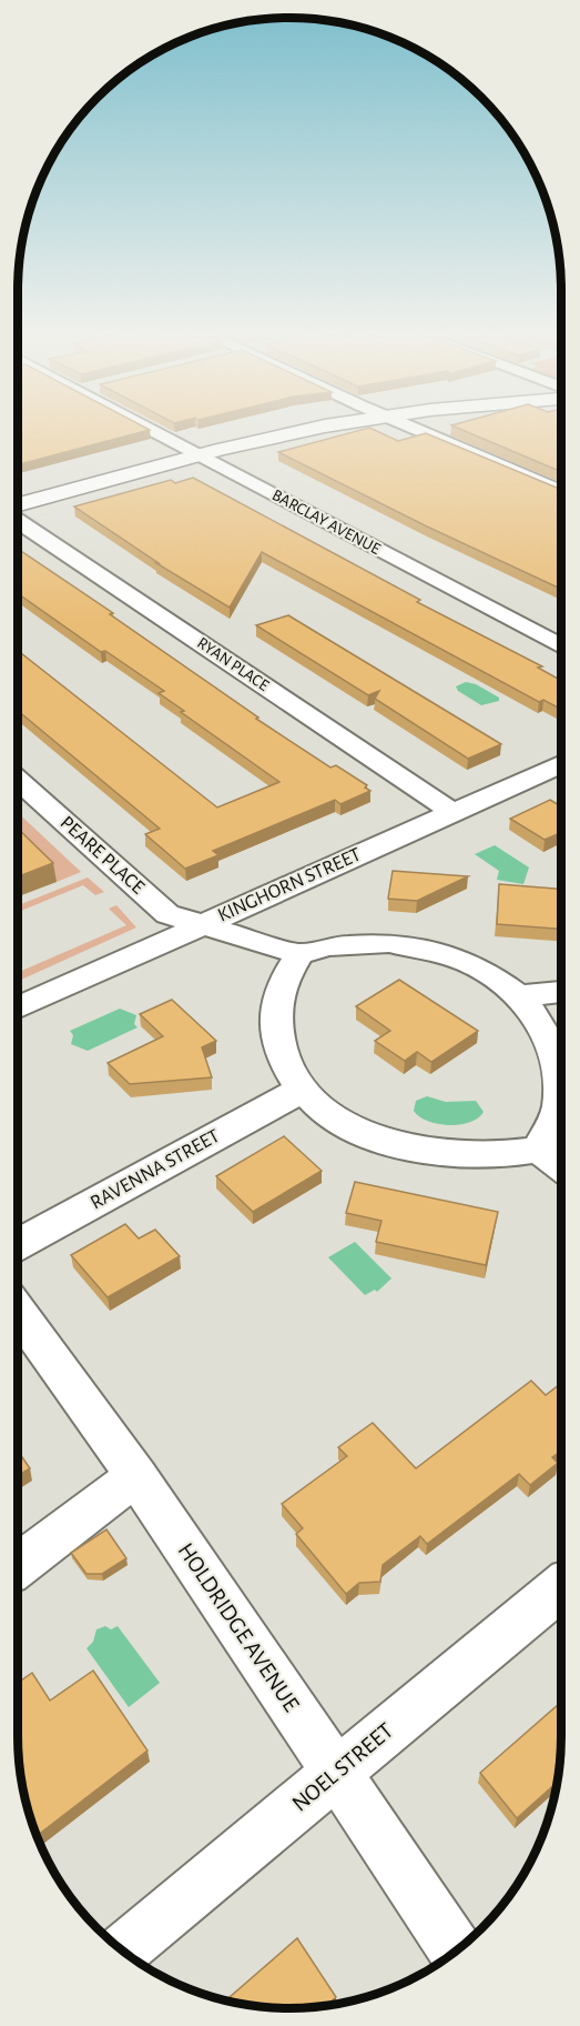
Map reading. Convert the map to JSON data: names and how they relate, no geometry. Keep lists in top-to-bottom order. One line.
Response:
{"streets":{"street":["BARCLAY AVENUE","RYAN PLACE","PEARE PLACE","KINGHORN STREET","RAVENNA STREET","HOLDRIDGE AVENUE","NOEL STREET"]},"crossings":[["RYAN PLACE","KINGHORN STREET"],["PEARE PLACE","KINGHORN STREET"],["HOLDRIDGE AVENUE","NOEL STREET"]]}
